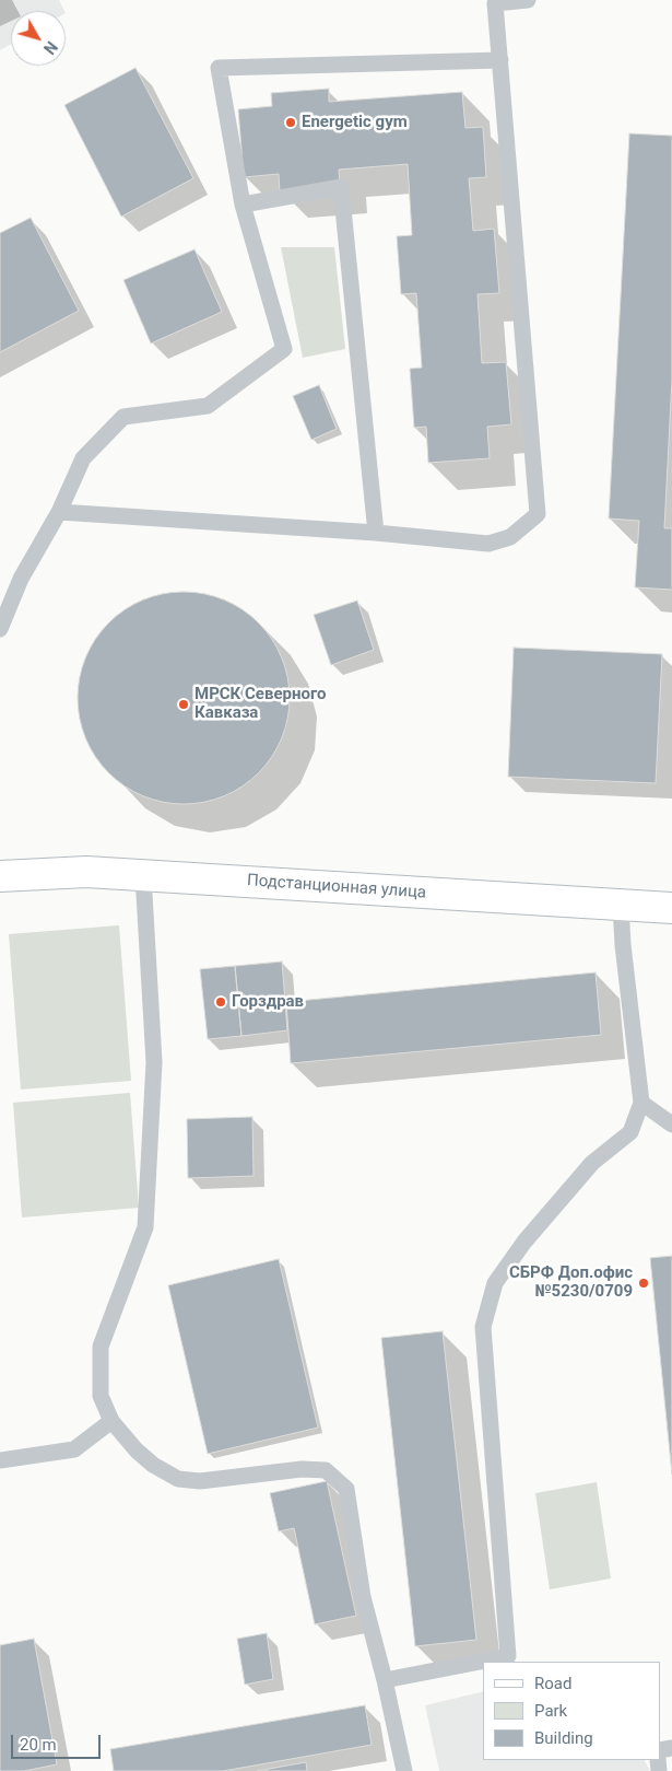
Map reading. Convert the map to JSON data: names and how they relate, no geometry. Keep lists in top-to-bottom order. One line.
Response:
{"streets":{"street":["Подстанционная улица"]},"places":["Energetic gym","МРСК Северного Кавказа","Горздрав","СБРФ Доп.офис №5230/0709"],"legend":["Road","Park","Building"],"scale_bar":"20 m","north":"bottom right"}
